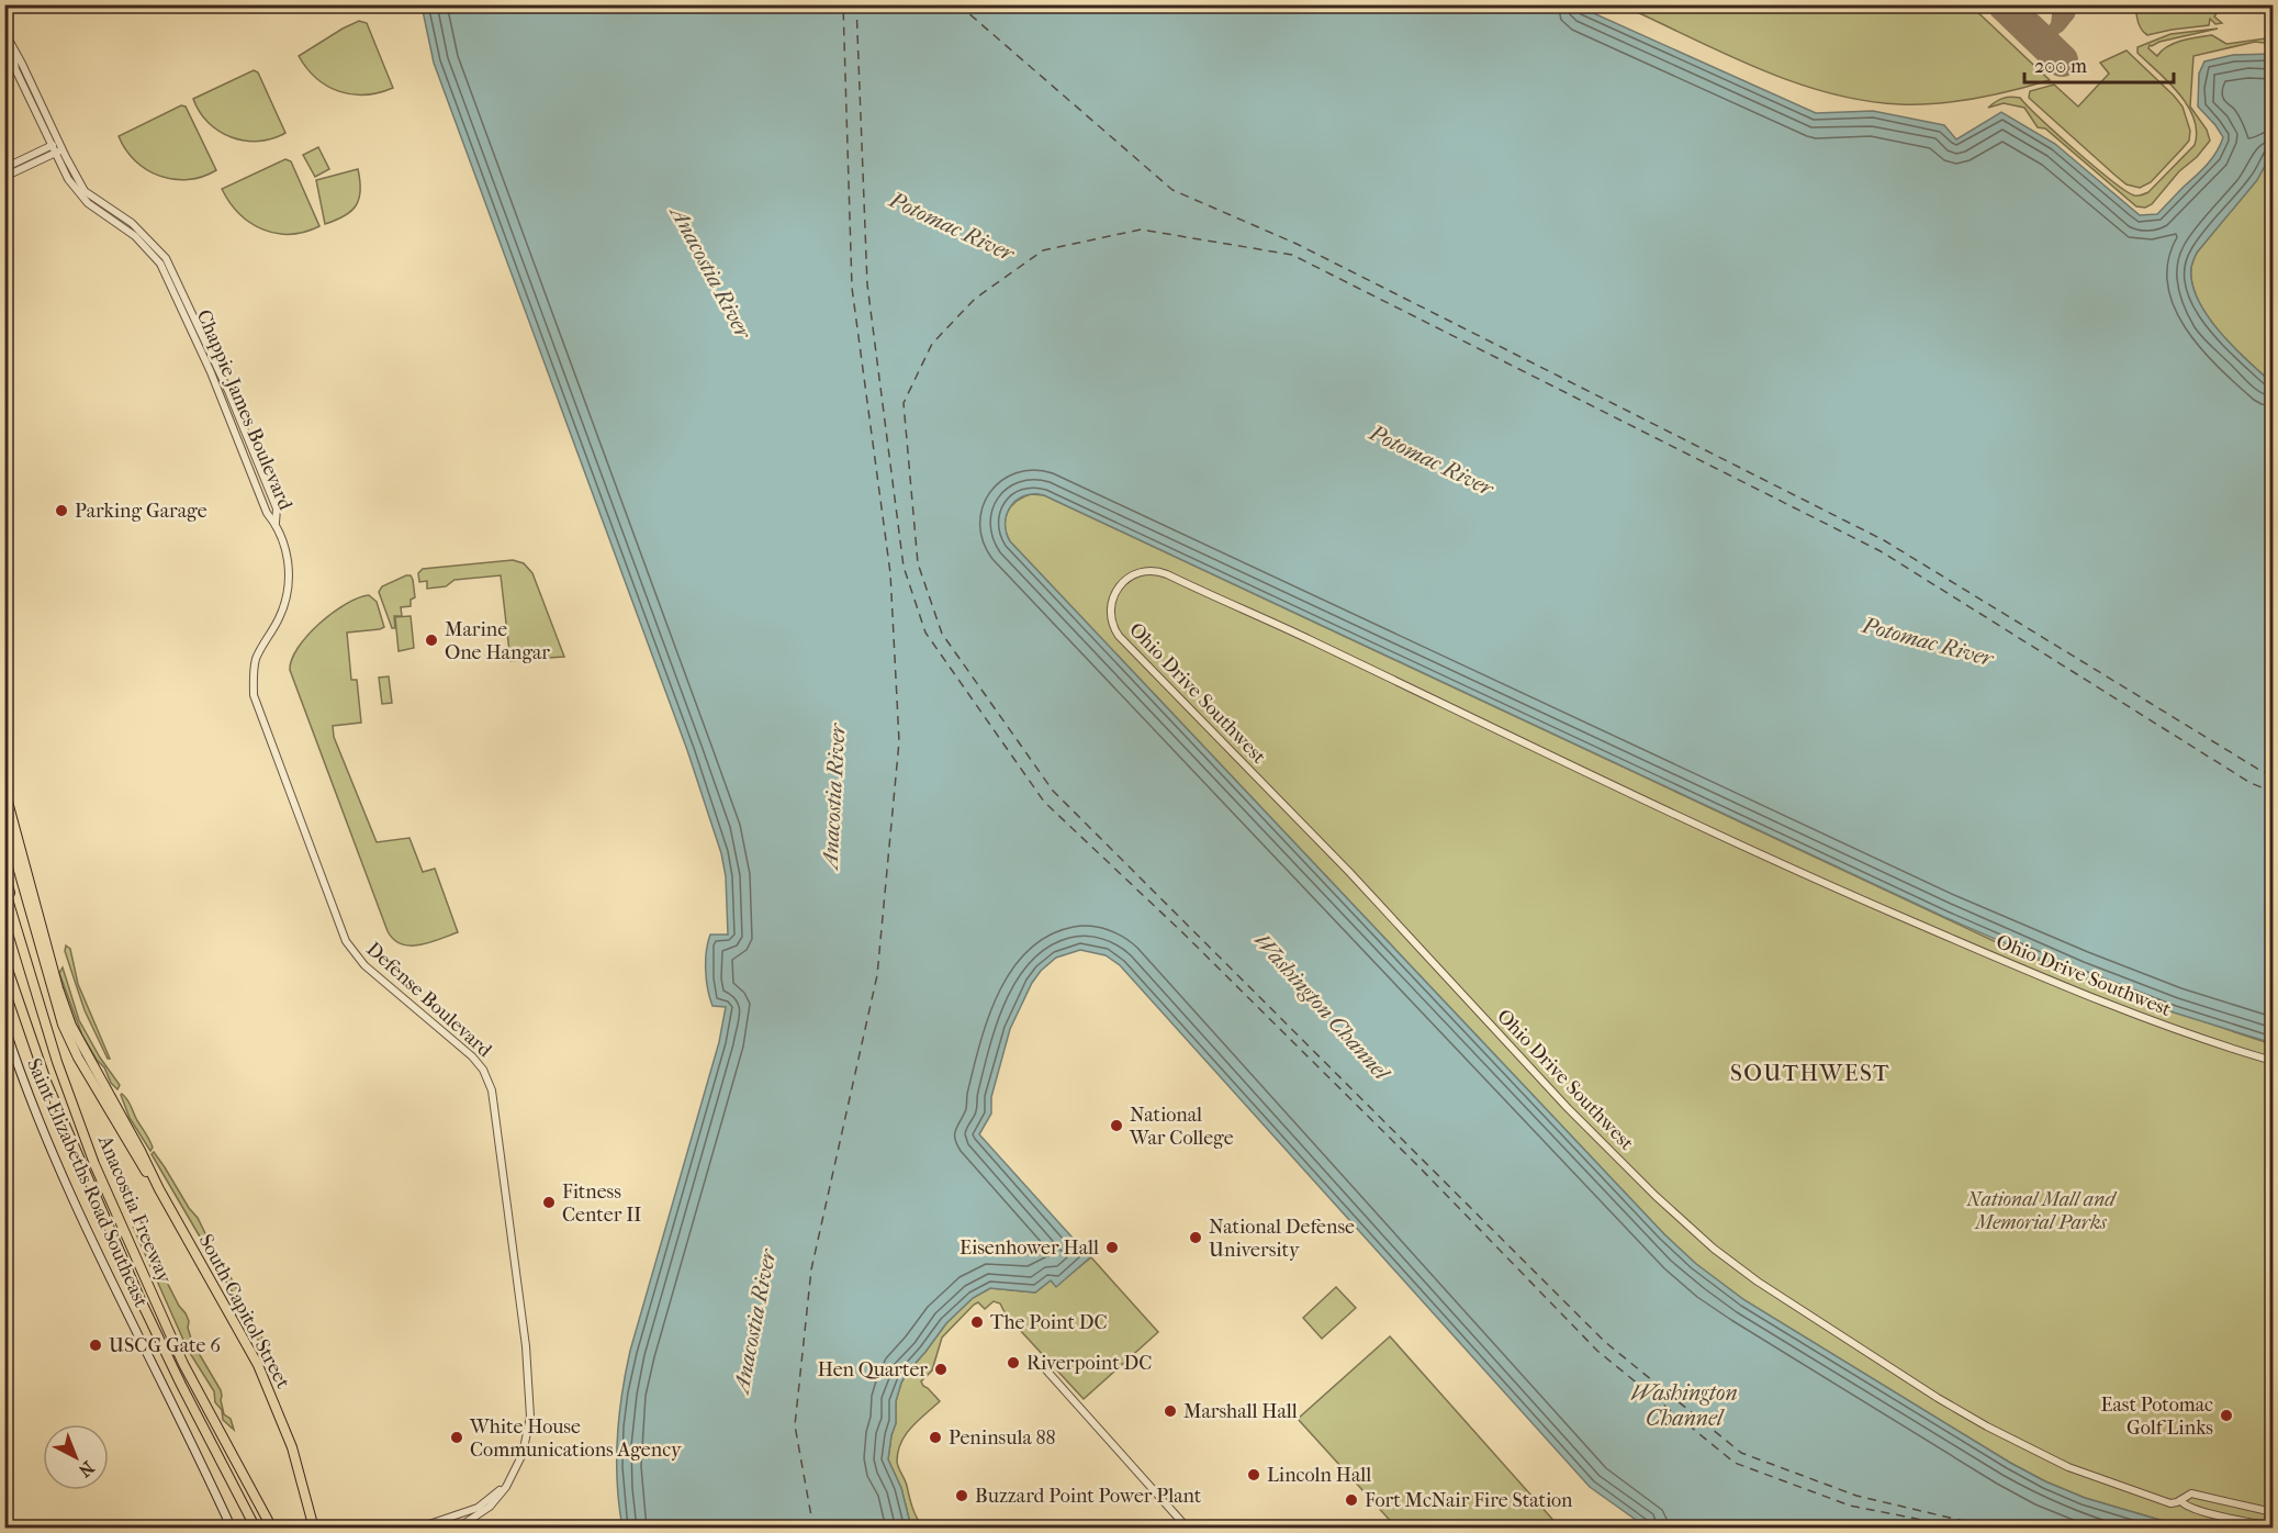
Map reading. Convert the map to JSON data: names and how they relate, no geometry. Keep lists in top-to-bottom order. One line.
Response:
{"streets":{"highway":["Anacostia Freeway"],"main road":["Saint Elizabeths Road Southeast","South Capitol Street"],"street":["Chappie James Boulevard","Ohio Drive Southwest","Defense Boulevard"]},"crossings":[["Chappie James Boulevard","Defense Boulevard"]],"districts":["SOUTHWEST"],"water":["Potomac River","Anacostia River","Washington Channel"],"parks":["National Mall and Memorial Parks"],"places":["Parking Garage","Marine One Hangar","National War College","Fitness Center II","National Defense University","Eisenhower Hall","The Point DC","USCG Gate 6","Riverpoint DC","Hen Quarter","Marshall Hall","East Potomac Golf Links","White House Communications Agency","Peninsula 88","Lincoln Hall","Buzzard Point Power Plant","Fort McNair Fire Station"],"scale_bar":"200 m","north":"bottom right"}
